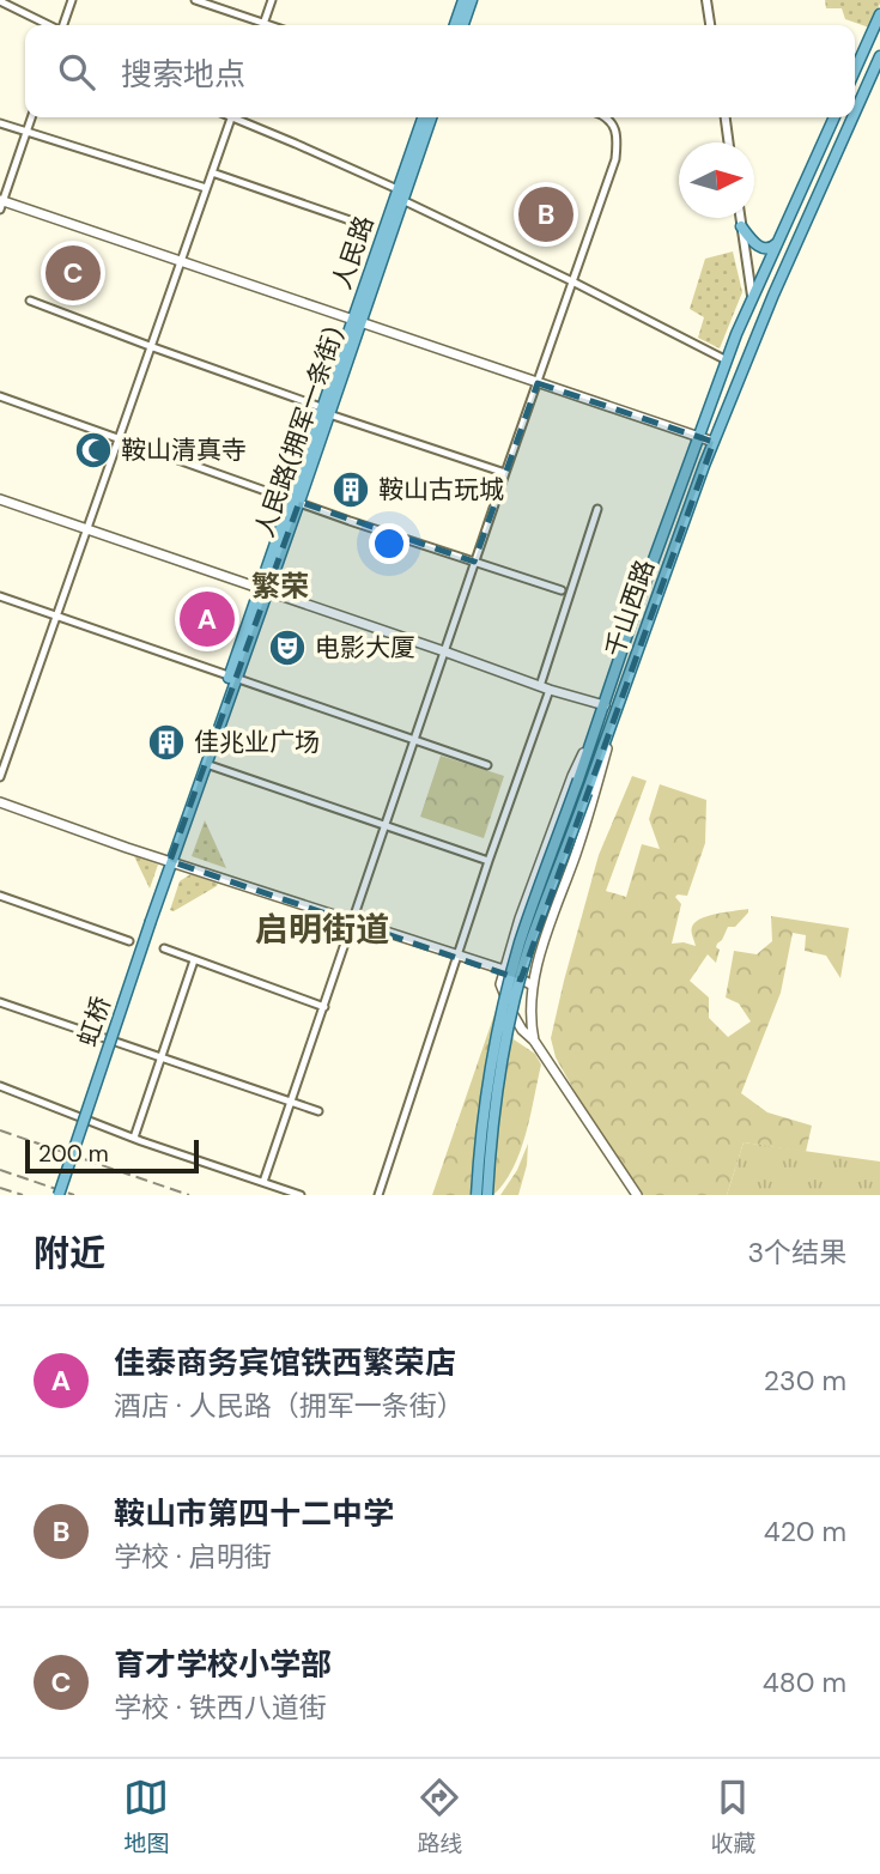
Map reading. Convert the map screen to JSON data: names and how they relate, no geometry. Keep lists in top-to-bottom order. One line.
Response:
{"streets":{"main road":["人民路","人民路(拥军一条街)","千山西路","虹桥"]},"crossings":[["人民路","人民路(拥军一条街)"],["人民路(拥军一条街)","虹桥"]],"districts":["繁荣","启明街道"],"places":{"mosque":["鞍山清真寺"],"building":["鞍山古玩城","佳兆业广场"],"theatre":["电影大厦"]},"scale_bar":"200 m","north":"right","page":{"search":"搜索地点","pins":["B","C","A"],"scale":"200 m","heading":["附近","3个结果"],"list":[{"mark":"A","name":"佳泰商务宾馆铁西繁荣店","note":"酒店 · 人民路（拥军一条街）","value":"230 m"},{"mark":"B","name":"鞍山市第四十二中学","note":"学校 · 启明街","value":"420 m"},{"mark":"C","name":"育才学校小学部","note":"学校 · 铁西八道街","value":"480 m"}],"nav":["地图","路线","收藏"]}}
